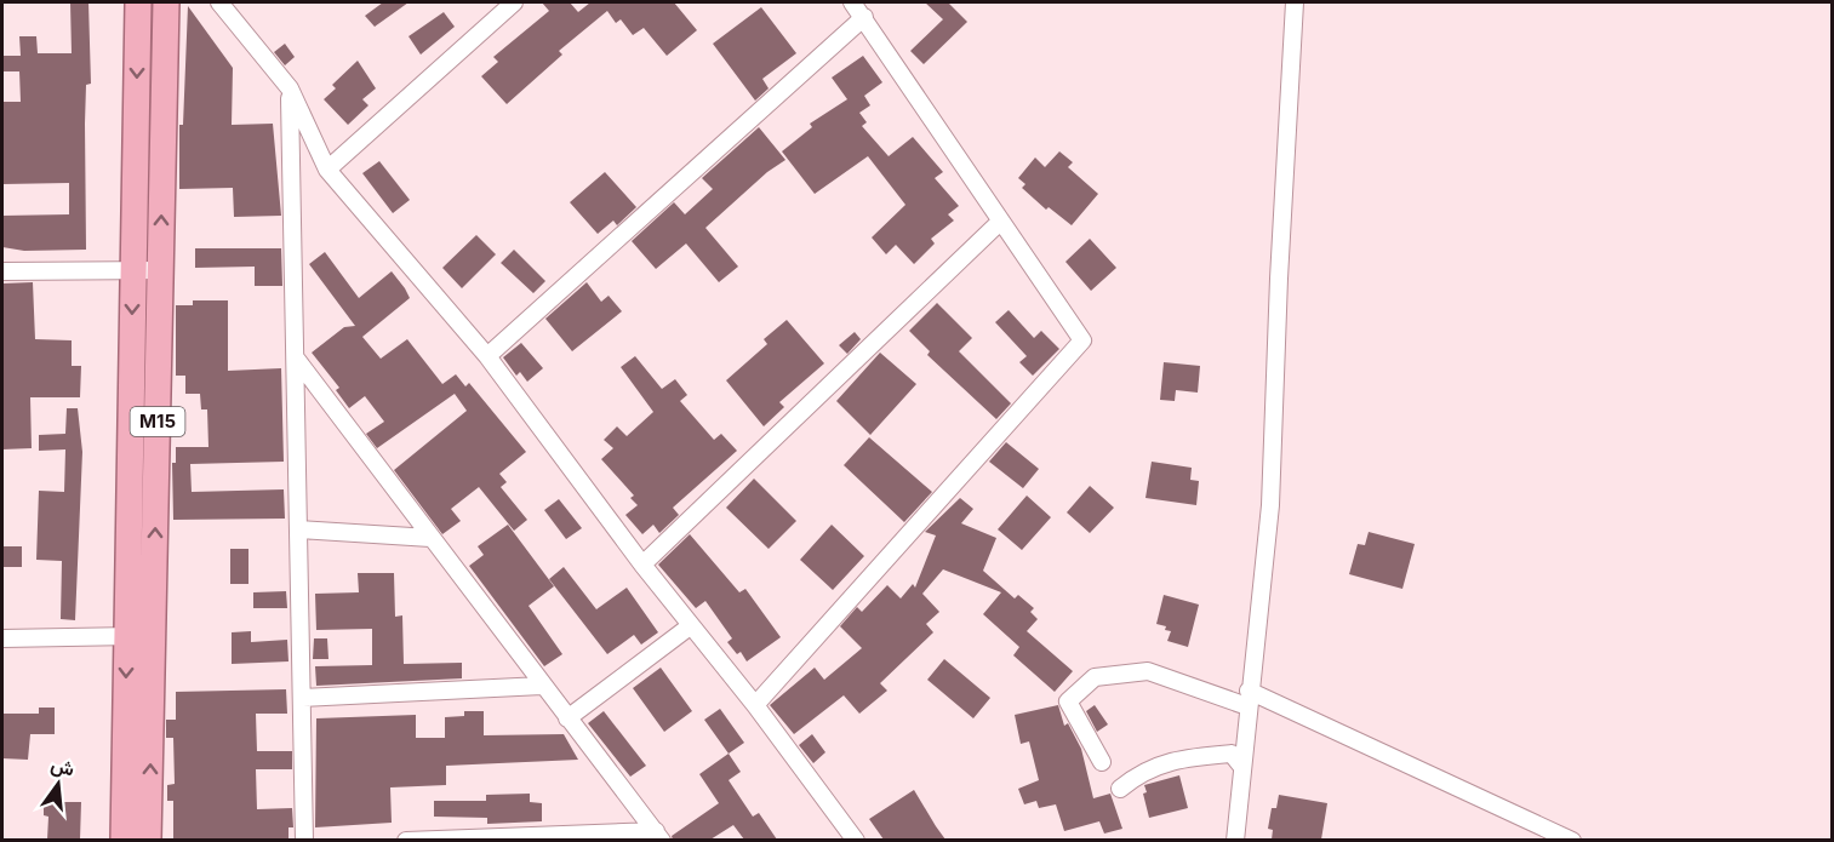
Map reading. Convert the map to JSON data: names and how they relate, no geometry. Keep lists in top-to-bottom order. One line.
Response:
{"streets":{"highway":["M15"]},"north":"top"}
